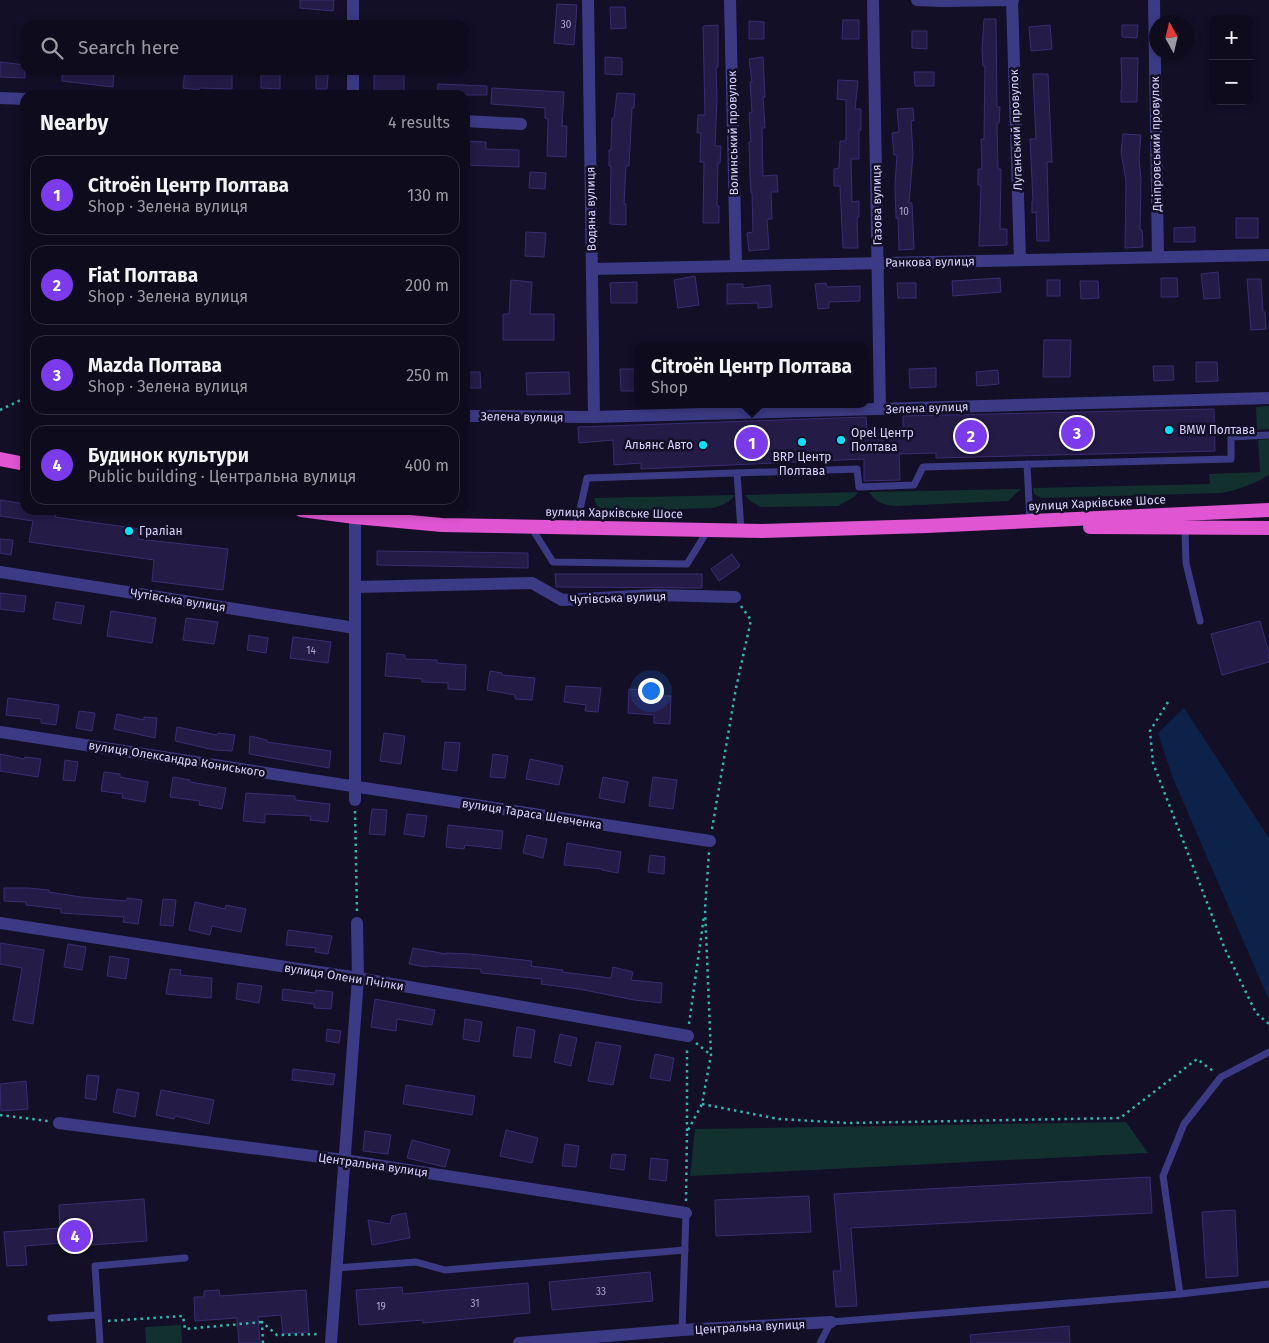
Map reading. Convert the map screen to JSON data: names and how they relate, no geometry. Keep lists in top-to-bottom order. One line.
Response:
{"streets":{"highway":["вулиця Харківське Шосе"],"street":["Луганський провулок","Волинський провулок","Дніпровський провулок","Газова вулиця","Водяна вулиця","Ранкова вулиця","Зелена вулиця","Чутівська вулиця","вулиця Олександра Кониського","вулиця Тараса Шевченка","вулиця Олени Пчілки","Центральна вулиця"]},"crossings":[["Луганський провулок","Ранкова вулиця"],["Волинський провулок","Ранкова вулиця"],["Дніпровський провулок","Ранкова вулиця"],["Газова вулиця","Ранкова вулиця"],["Газова вулиця","Зелена вулиця"],["Водяна вулиця","Ранкова вулиця"],["Водяна вулиця","Зелена вулиця"],["вулиця Олександра Кониського","вулиця Тараса Шевченка"]],"places":["BMW Полтава","Opel Центр Полтава","BRP Центр Полтава","Альянс Авто","Граліан"],"house_numbers":["30","10","14","33","31","19"],"north":"top","page":{"map_buttons":["+","−"],"search":"Search here","heading":["Nearby","4 results"],"list":[{"mark":"1","name":"Citroën Центр Полтава","note":"Shop · Зелена вулиця","value":"130 m"},{"mark":"2","name":"Fiat Полтава","note":"Shop · Зелена вулиця","value":"200 m"},{"mark":"3","name":"Mazda Полтава","note":"Shop · Зелена вулиця","value":"250 m"},{"mark":"4","name":"Будинок культури","note":"Public building · Центральна вулиця","value":"400 m"}],"popup":["Citroën Центр Полтава","Shop"],"pins":["3","2","1","4"]}}
